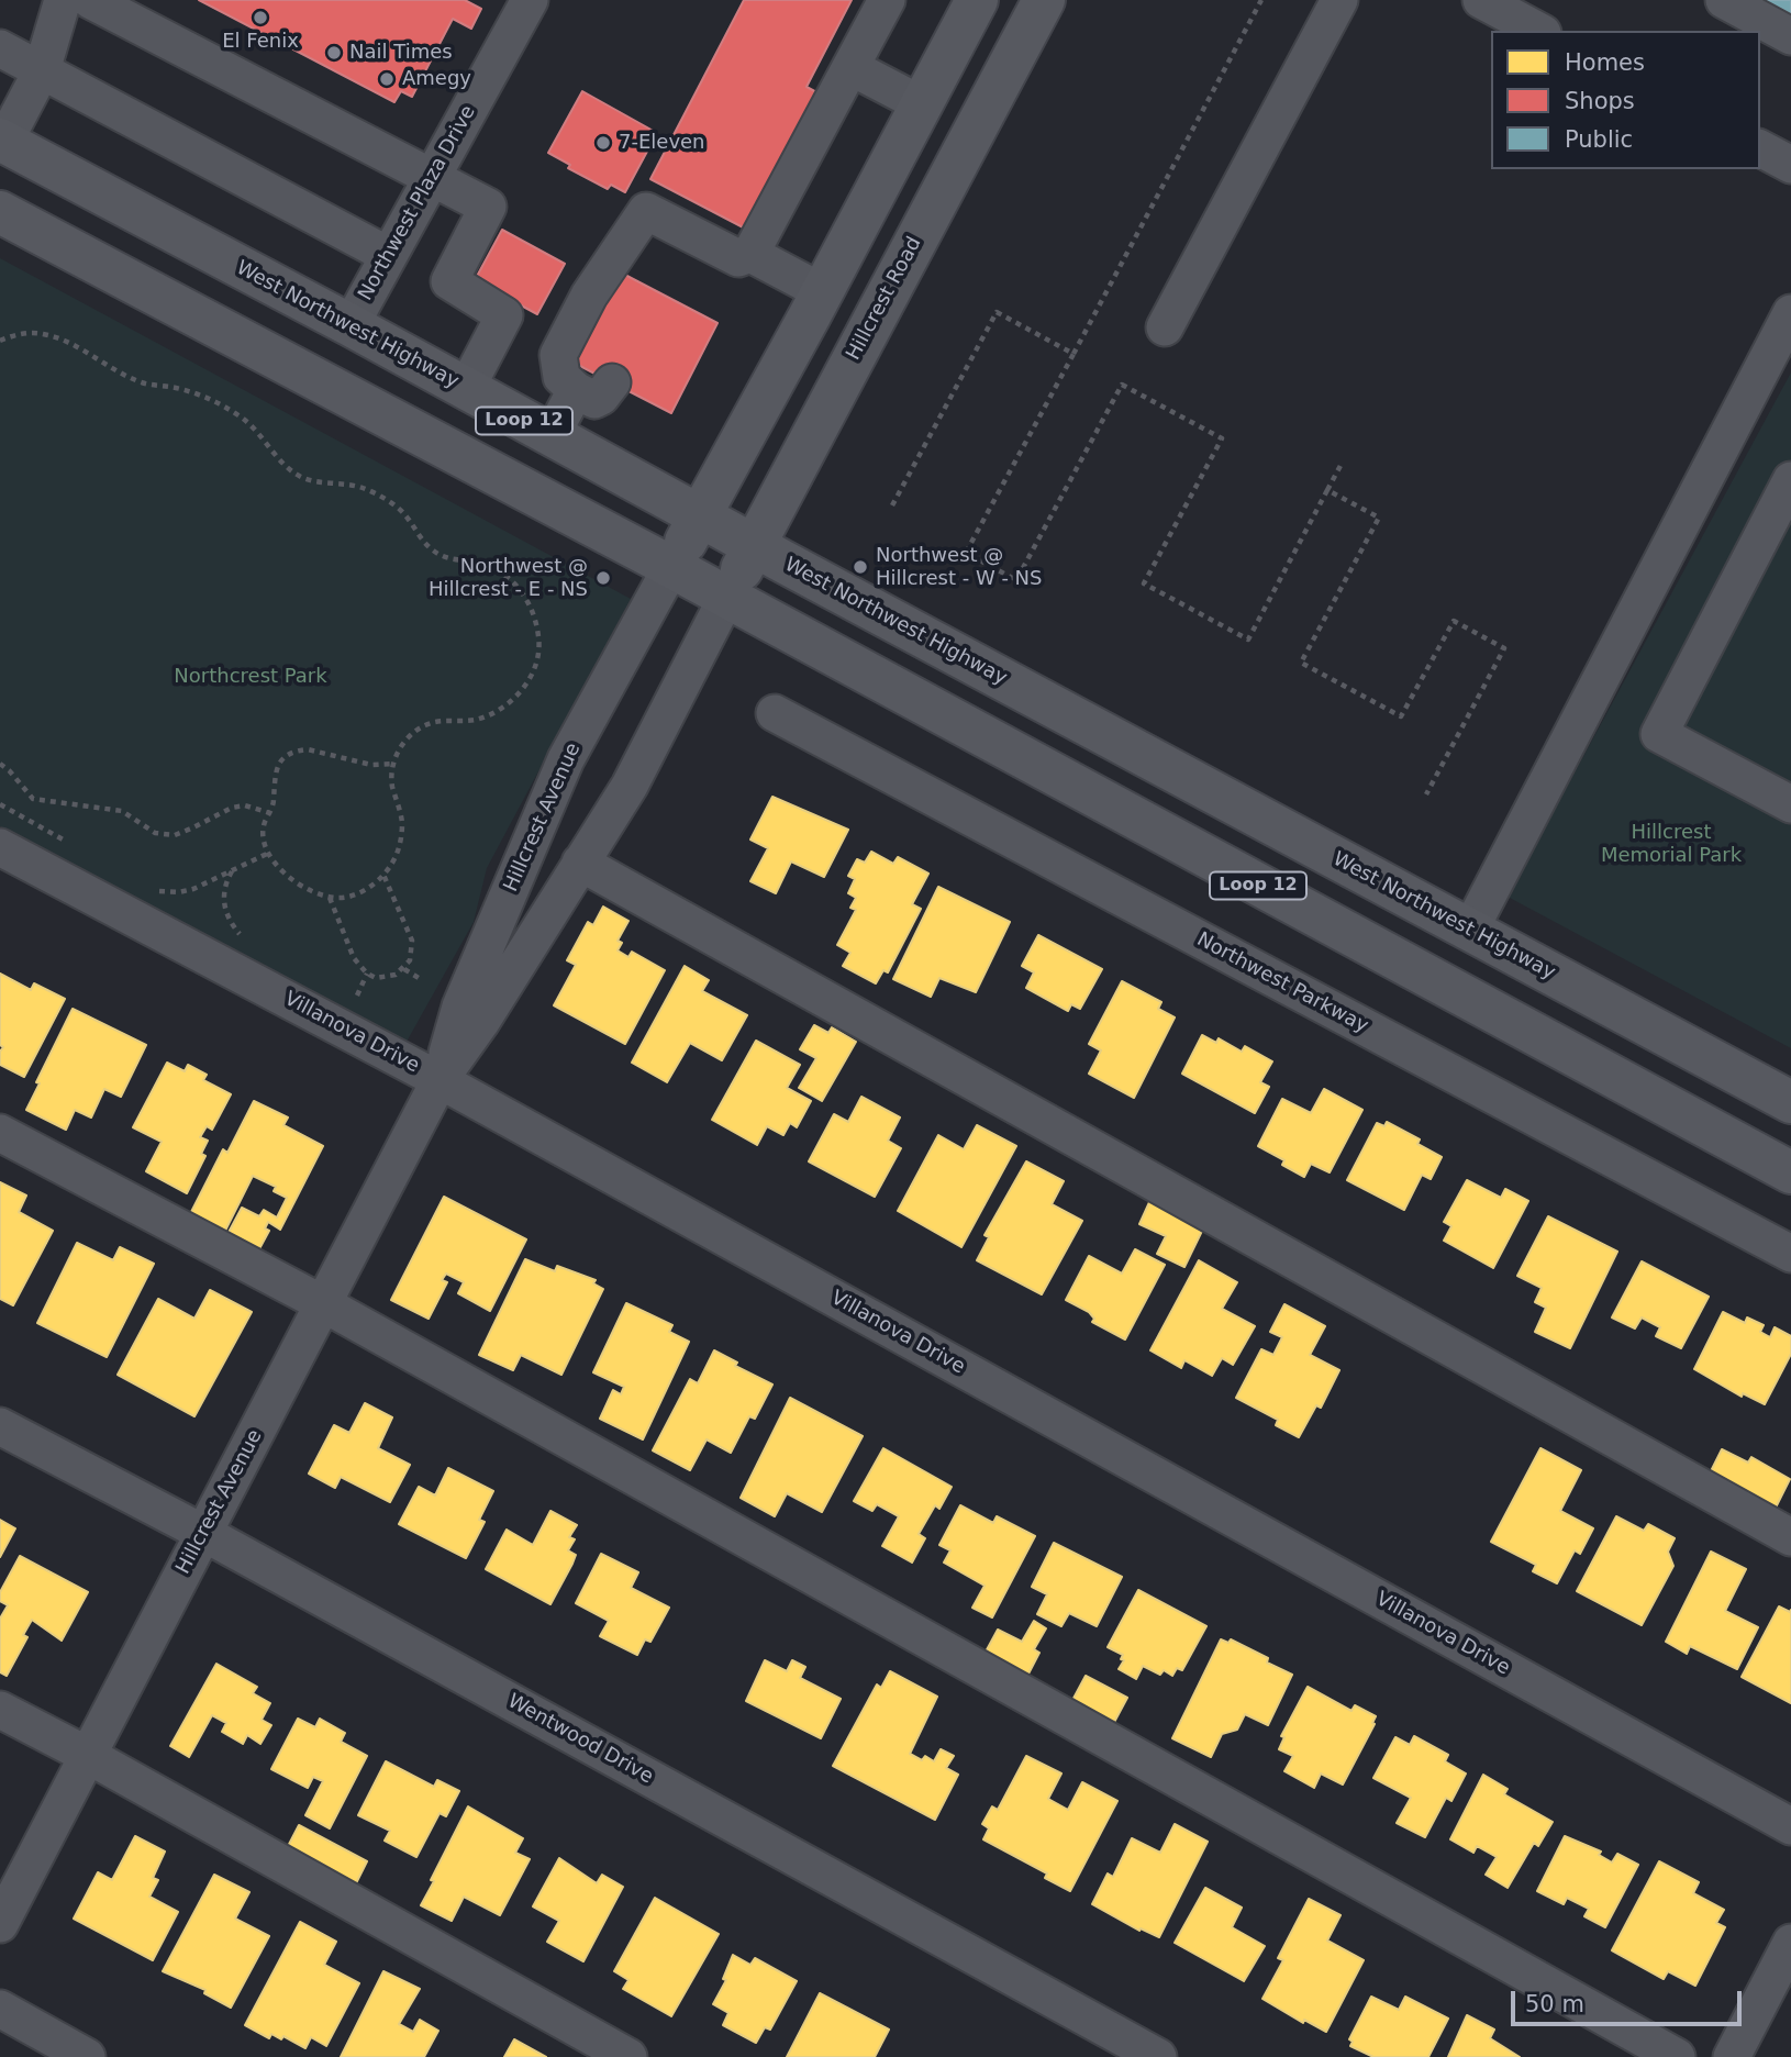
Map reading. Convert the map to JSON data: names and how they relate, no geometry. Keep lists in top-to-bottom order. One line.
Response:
{"streets":{"main road":["Hillcrest Road","West Northwest Highway","Loop 12"],"street":["Northwest Plaza Drive","Hillcrest Avenue","Northwest Parkway","Villanova Drive","Wentwood Drive"]},"crossings":[["Northwest Plaza Drive","West Northwest Highway"],["Hillcrest Road","West Northwest Highway"],["Hillcrest Road","Loop 12"],["Hillcrest Road","Hillcrest Avenue"],["Loop 12","Hillcrest Avenue"],["Hillcrest Avenue","Villanova Drive"],["Hillcrest Avenue","Wentwood Drive"]],"parks":["Northcrest Park","Hillcrest Memorial Park"],"places":["El Fenix","Nail Times","Amegy","7-Eleven","Northwest @ Hillcrest - W - NS","Northwest @ Hillcrest - E - NS"],"legend":["Homes","Shops","Public"],"scale_bar":"50 m"}
